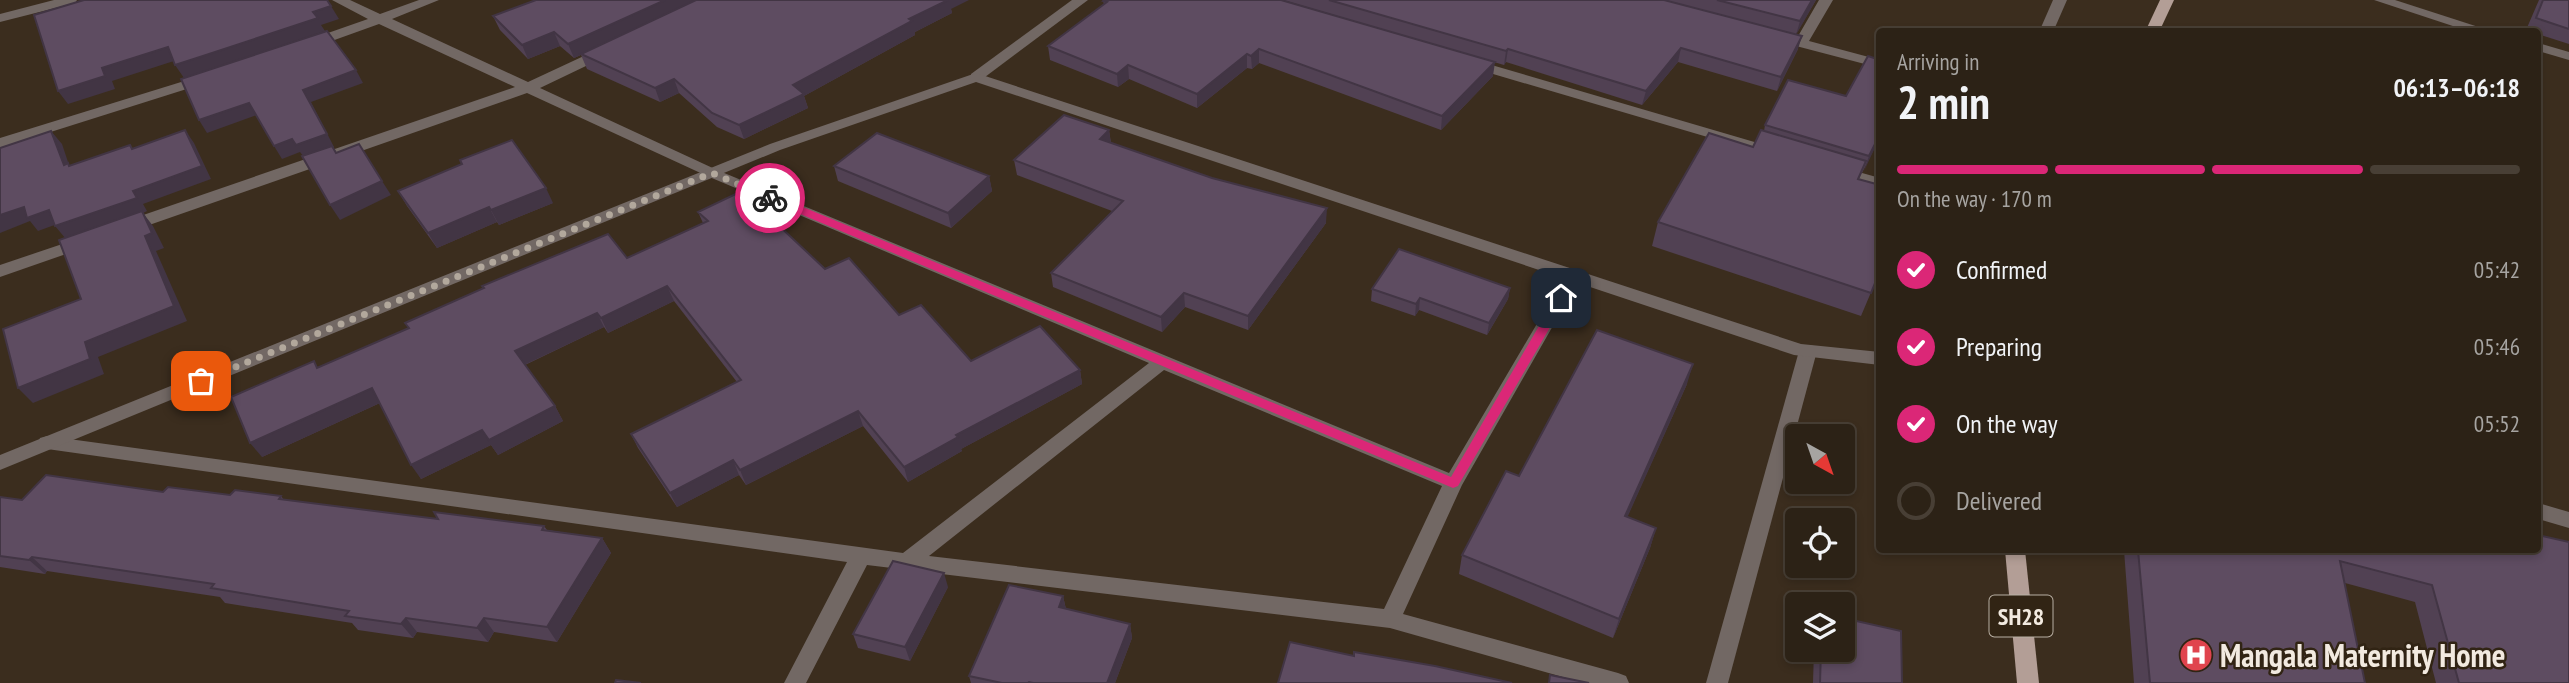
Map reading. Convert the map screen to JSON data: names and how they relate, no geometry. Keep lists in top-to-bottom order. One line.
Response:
{"streets":{"main road":["SH28"]},"places":{"hospital":["Mangala Maternity Home"]},"north":"bottom right","page":{"heading":["2 min","Arriving in","06:13–06:18"],"bar":"On the way · 170 m","list":[["Confirmed","05:42"],["Preparing","05:46"],["On the way","05:52"],"Delivered"]}}
